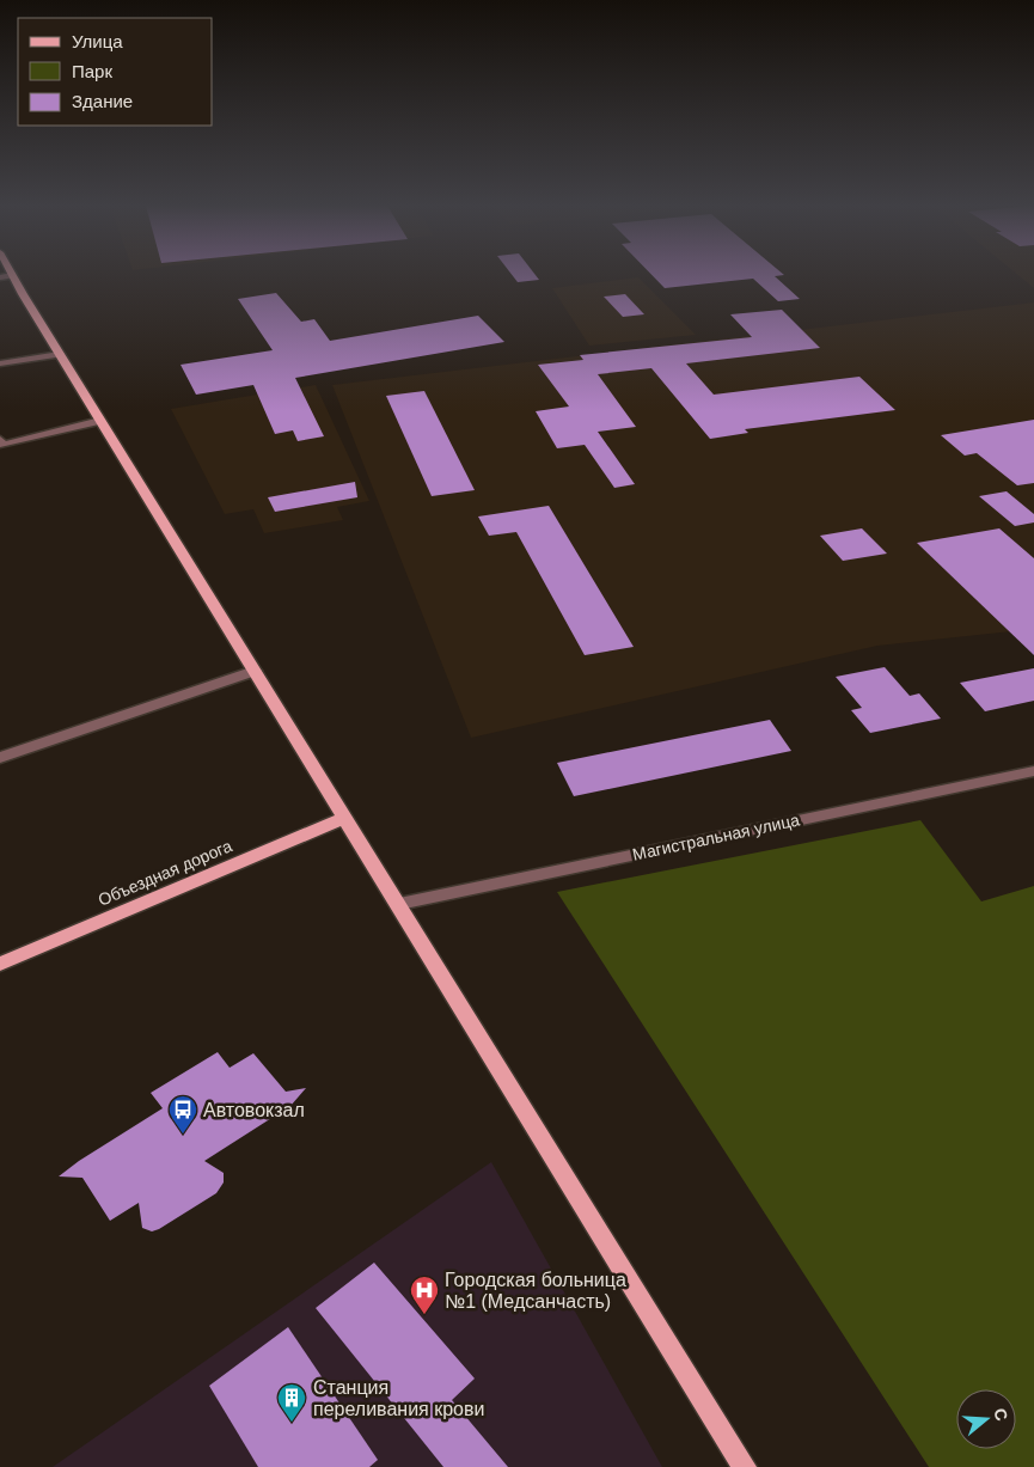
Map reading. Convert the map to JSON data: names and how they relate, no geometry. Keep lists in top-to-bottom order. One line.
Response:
{"streets":{"main road":["Объездная дорога"],"street":["Магистральная улица"]},"places":{"bus stop":["Автовокзал"],"hospital":["Городская больница №1 (Медсанчасть)"],"building":["Станция переливания крови"]},"legend":["Улица","Парк","Здание"],"north":"right"}
